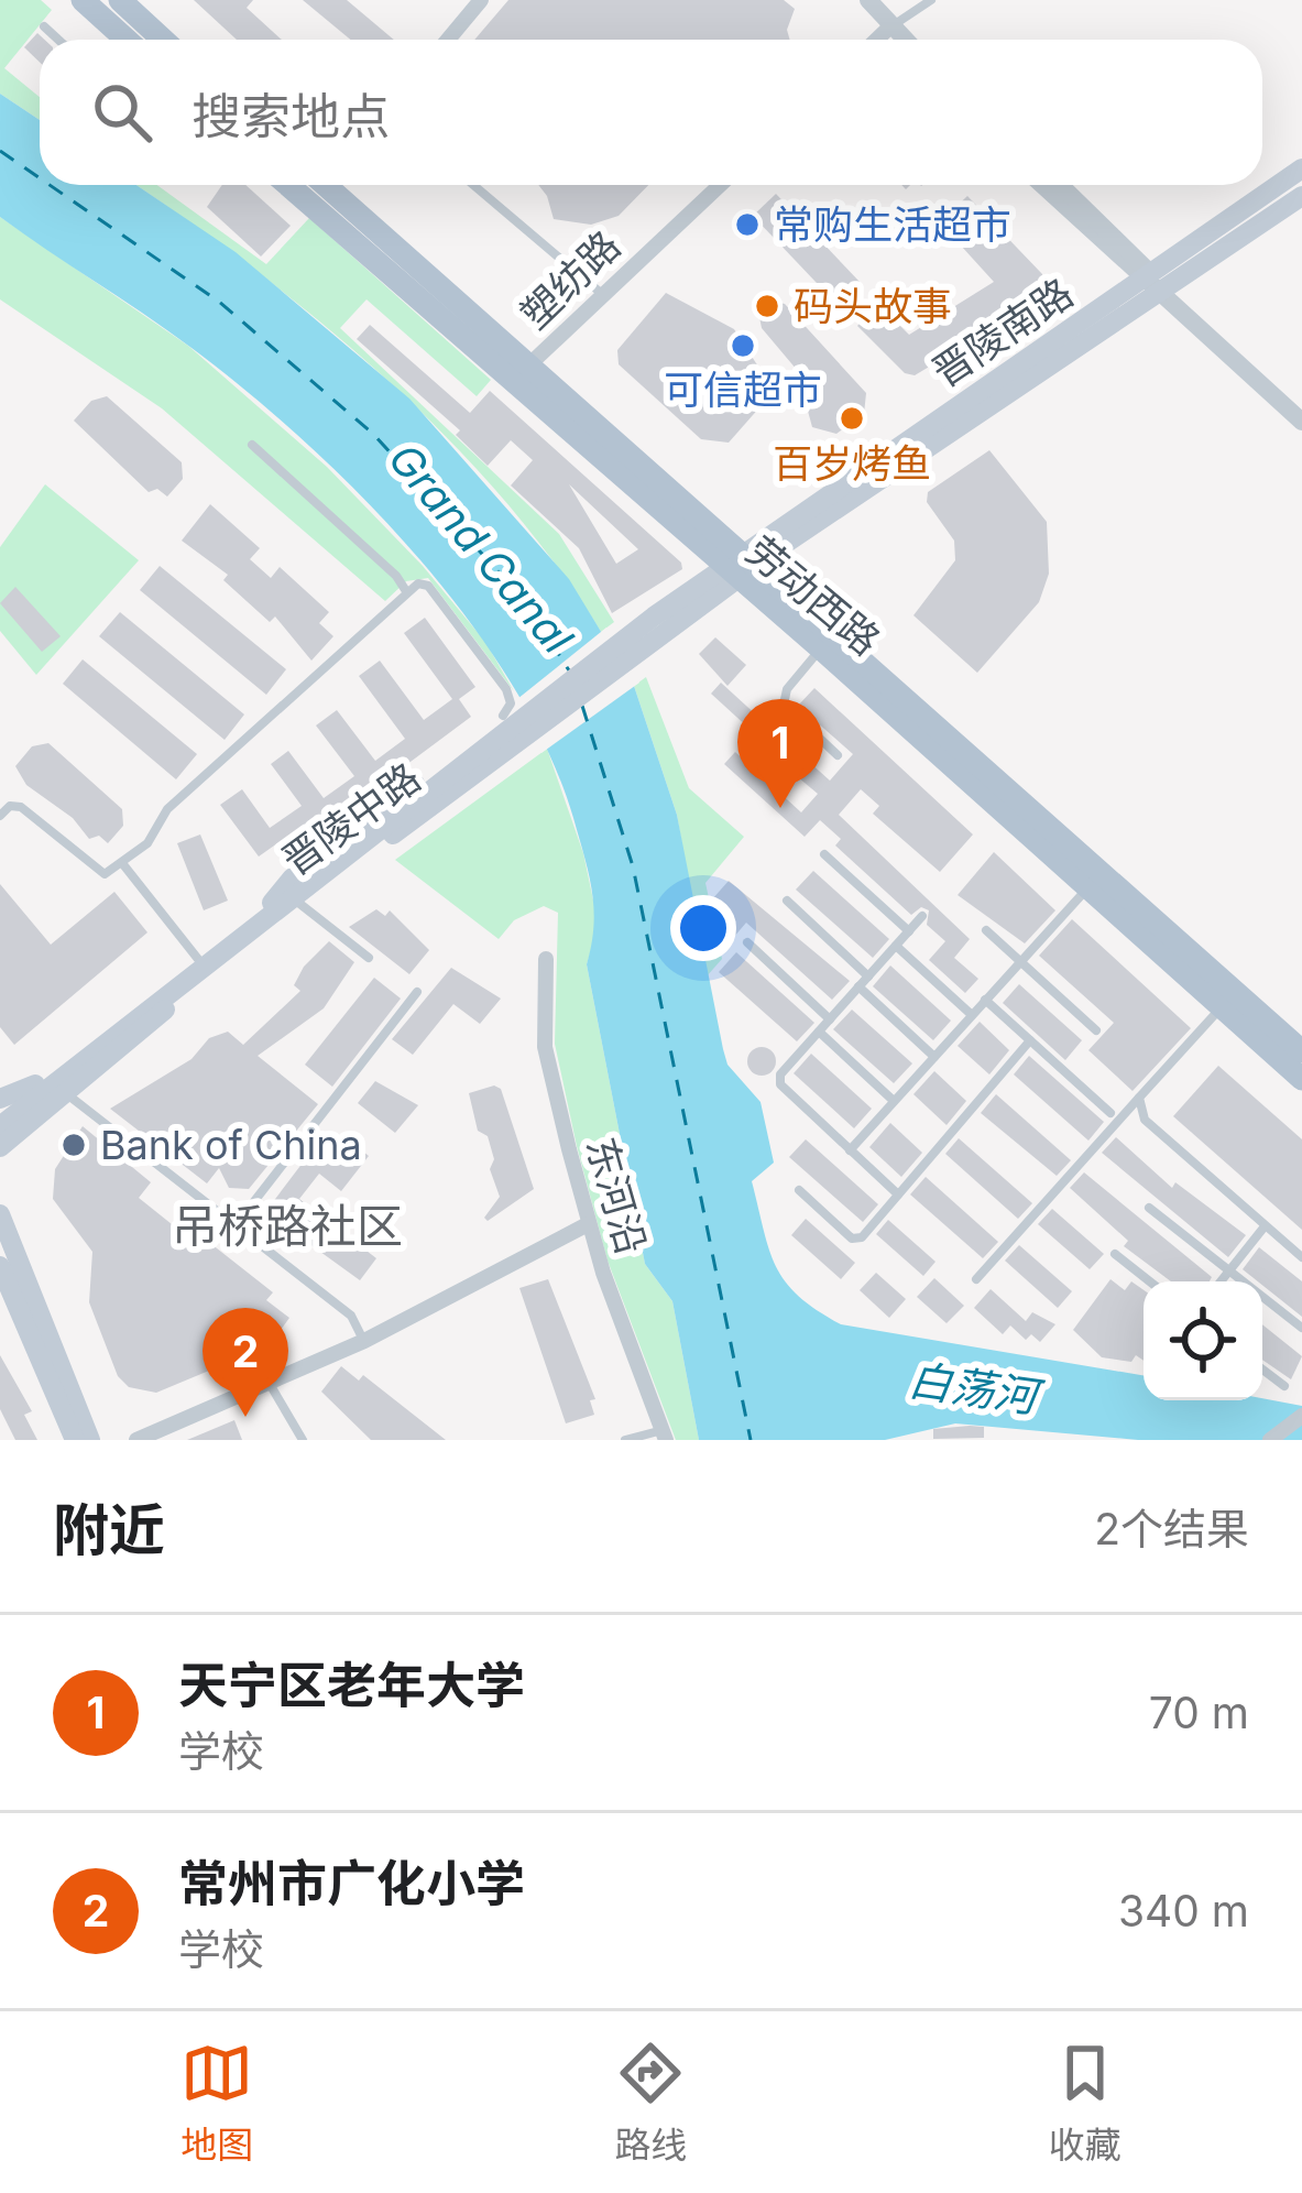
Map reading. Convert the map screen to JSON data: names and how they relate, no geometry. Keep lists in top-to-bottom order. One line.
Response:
{"streets":{"main road":["晋陵南路","劳动西路","晋陵中路"],"street":["塑纺路","东河沿"]},"crossings":[["塑纺路","劳动西路"],["晋陵南路","劳动西路"],["晋陵南路","晋陵中路"],["劳动西路","晋陵中路"]],"districts":["吊桥路社区"],"water":["Grand Canal","白荡河"],"places":["常购生活超市","码头故事","可信超市","百岁烤鱼","Bank of China"],"page":{"search":"搜索地点","pins":["1","2"],"heading":["附近","2个结果"],"list":[{"mark":"1","name":"天宁区老年大学","note":"学校","value":"70 m"},{"mark":"2","name":"常州市广化小学","note":"学校","value":"340 m"}],"nav":["地图","路线","收藏"]}}
